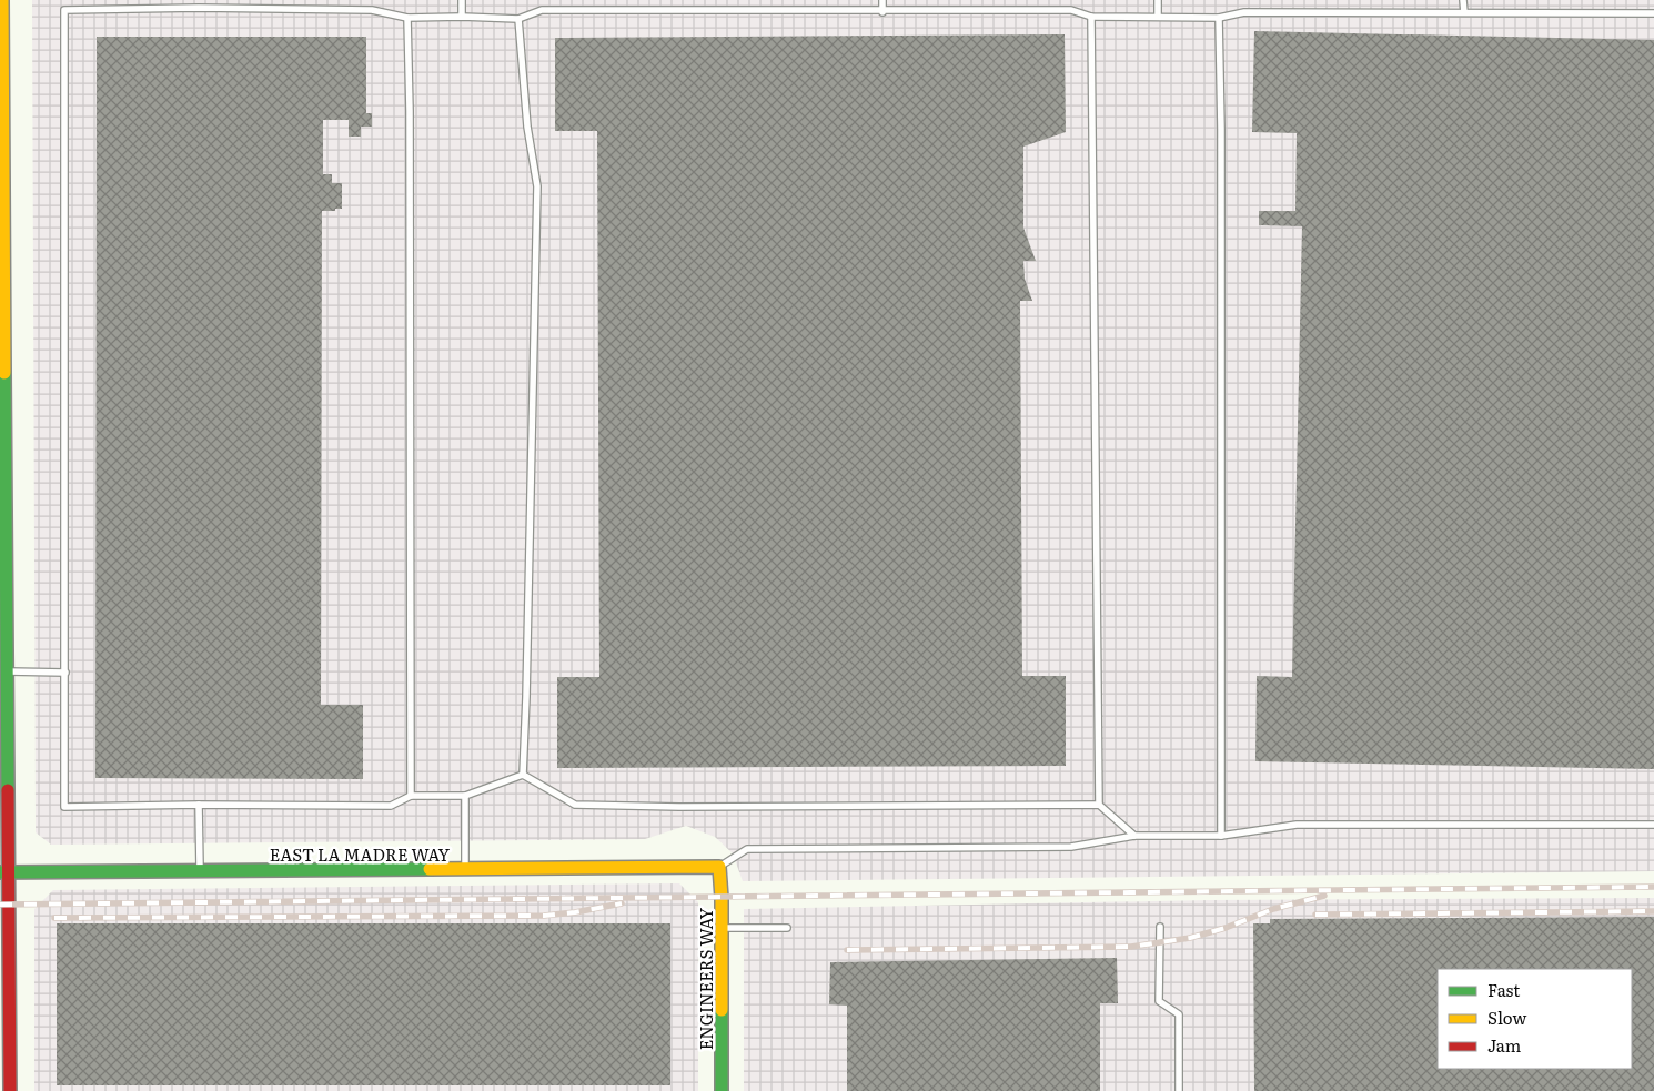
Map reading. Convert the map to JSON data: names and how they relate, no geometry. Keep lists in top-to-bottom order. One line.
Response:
{"streets":{"street":["EAST LA MADRE WAY","ENGINEERS WAY"]},"crossings":[["EAST LA MADRE WAY","ENGINEERS WAY"]],"legend":["Fast","Slow","Jam"]}
